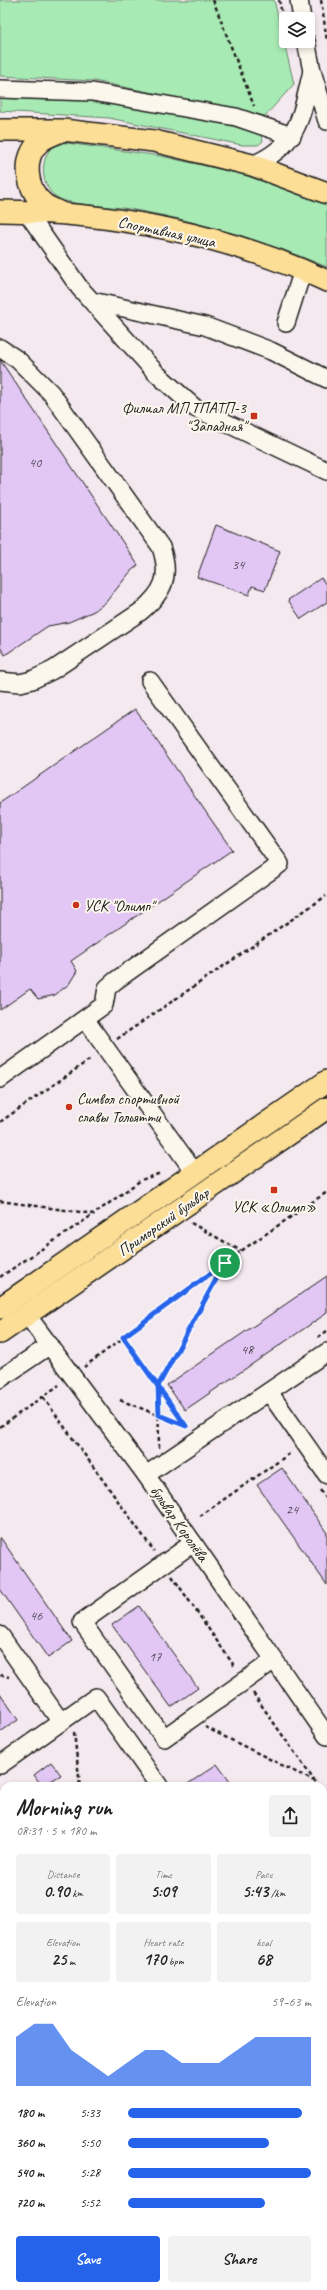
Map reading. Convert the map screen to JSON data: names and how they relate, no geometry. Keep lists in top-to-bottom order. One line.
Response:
{"streets":{"main road":["Спортивная улица","Приморский бульвар"],"street":["бульвар Королёва"]},"crossings":[["Приморский бульвар","бульвар Королёва"]],"places":{"transit":["Филиал МП ТПАТП-3 \"Западная\"","УСК «Олимп»"],"other":["УСК \"Олимп\"","Символ спортивной славы Тольятти"]},"house_numbers":["40","34","48","24","46","17"],"page":{"heading":["Morning run","08:31 · 5 × 180 m"],"stats":[["Distance","0.90 km"],["Time","5:09"],["Pace","5:43 /km"],["Elevation","25 m"],["Heart rate","170 bpm"],["kcal","68"]],"chart":["Elevation","59–63 m"],"list":[{"name":"180 m","note":"5:33"},{"name":"360 m","note":"5:50"},{"name":"540 m","note":"5:28"},{"name":"720 m","note":"5:52"}],"buttons":["Save","Share"]}}
